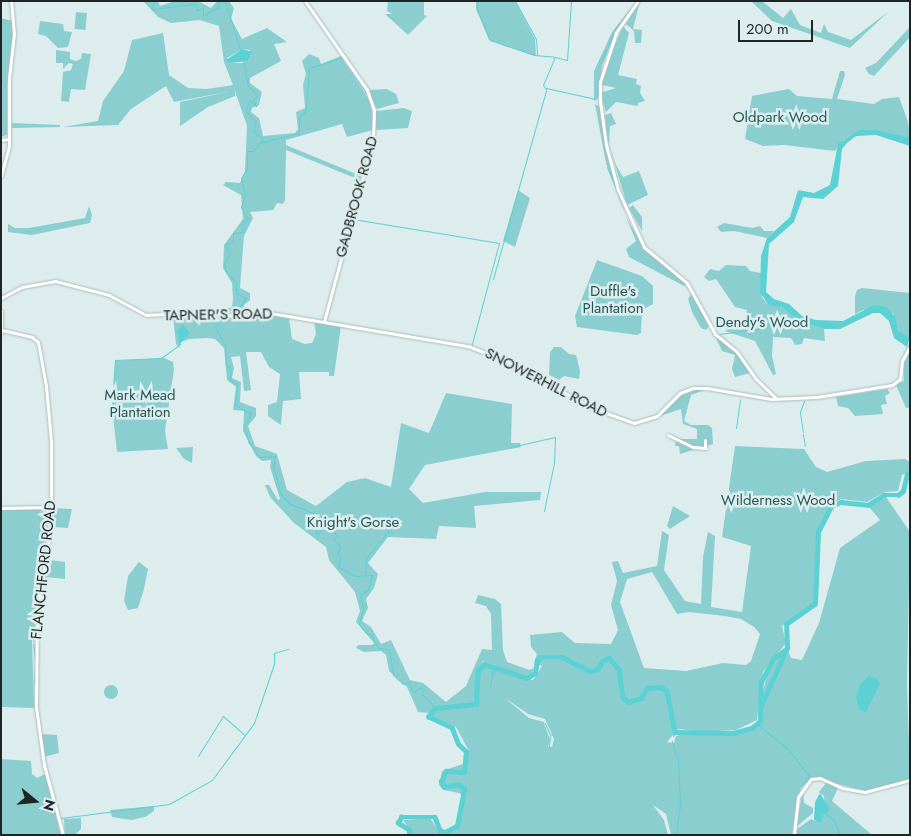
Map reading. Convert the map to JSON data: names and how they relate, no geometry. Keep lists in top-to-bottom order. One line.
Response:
{"streets":{"street":["GADBROOK ROAD","TAPNER'S ROAD","SNOWERHILL ROAD","FLANCHFORD ROAD"]},"crossings":[["GADBROOK ROAD","TAPNER'S ROAD"],["GADBROOK ROAD","SNOWERHILL ROAD"],["TAPNER'S ROAD","SNOWERHILL ROAD"]],"parks":["Oldpark Wood","Duffle's Plantation","Dendy's Wood","Mark Mead Plantation","Wilderness Wood","Knight's Gorse"],"scale_bar":"200 m","north":"right"}
